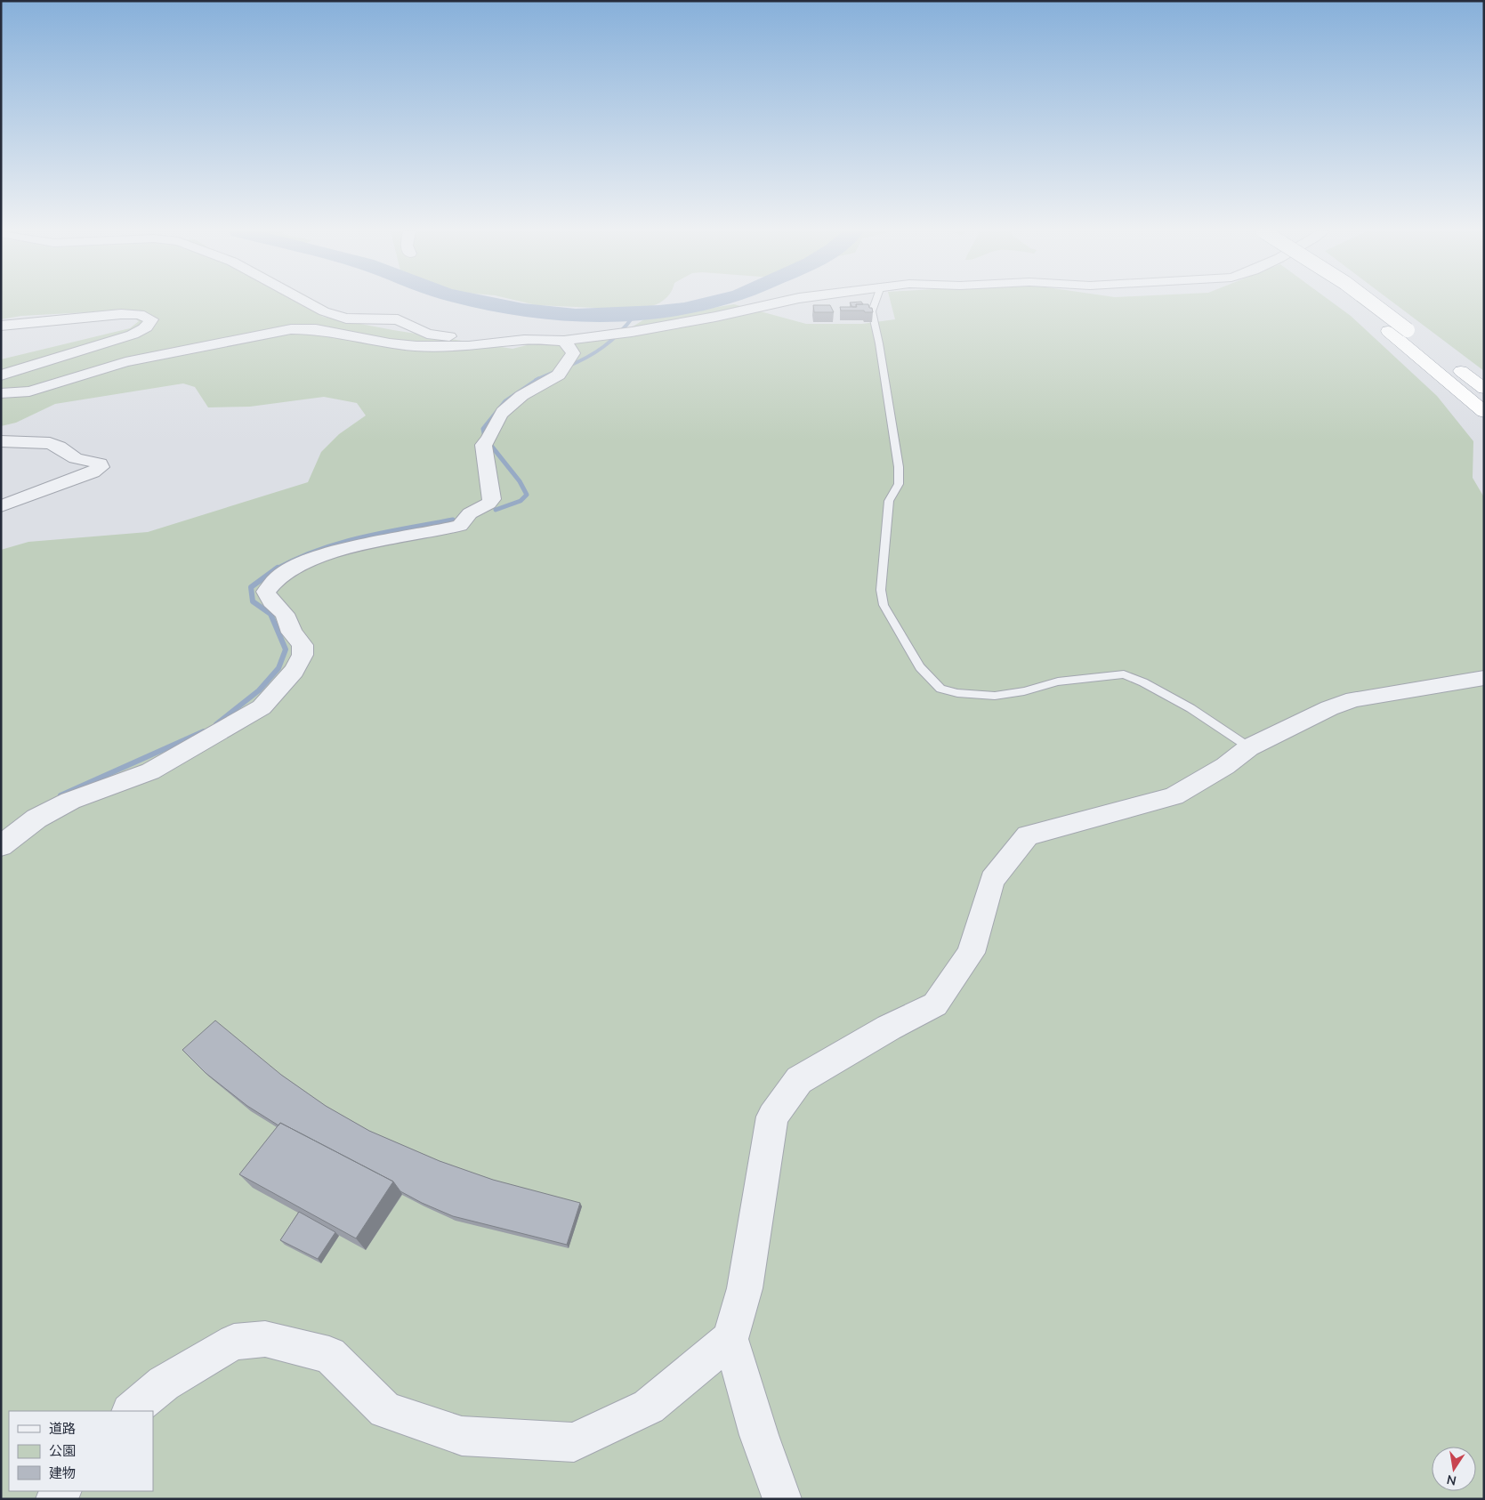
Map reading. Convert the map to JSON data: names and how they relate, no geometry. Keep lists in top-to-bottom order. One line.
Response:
{"legend":["道路","公園","建物"],"north":"bottom"}
